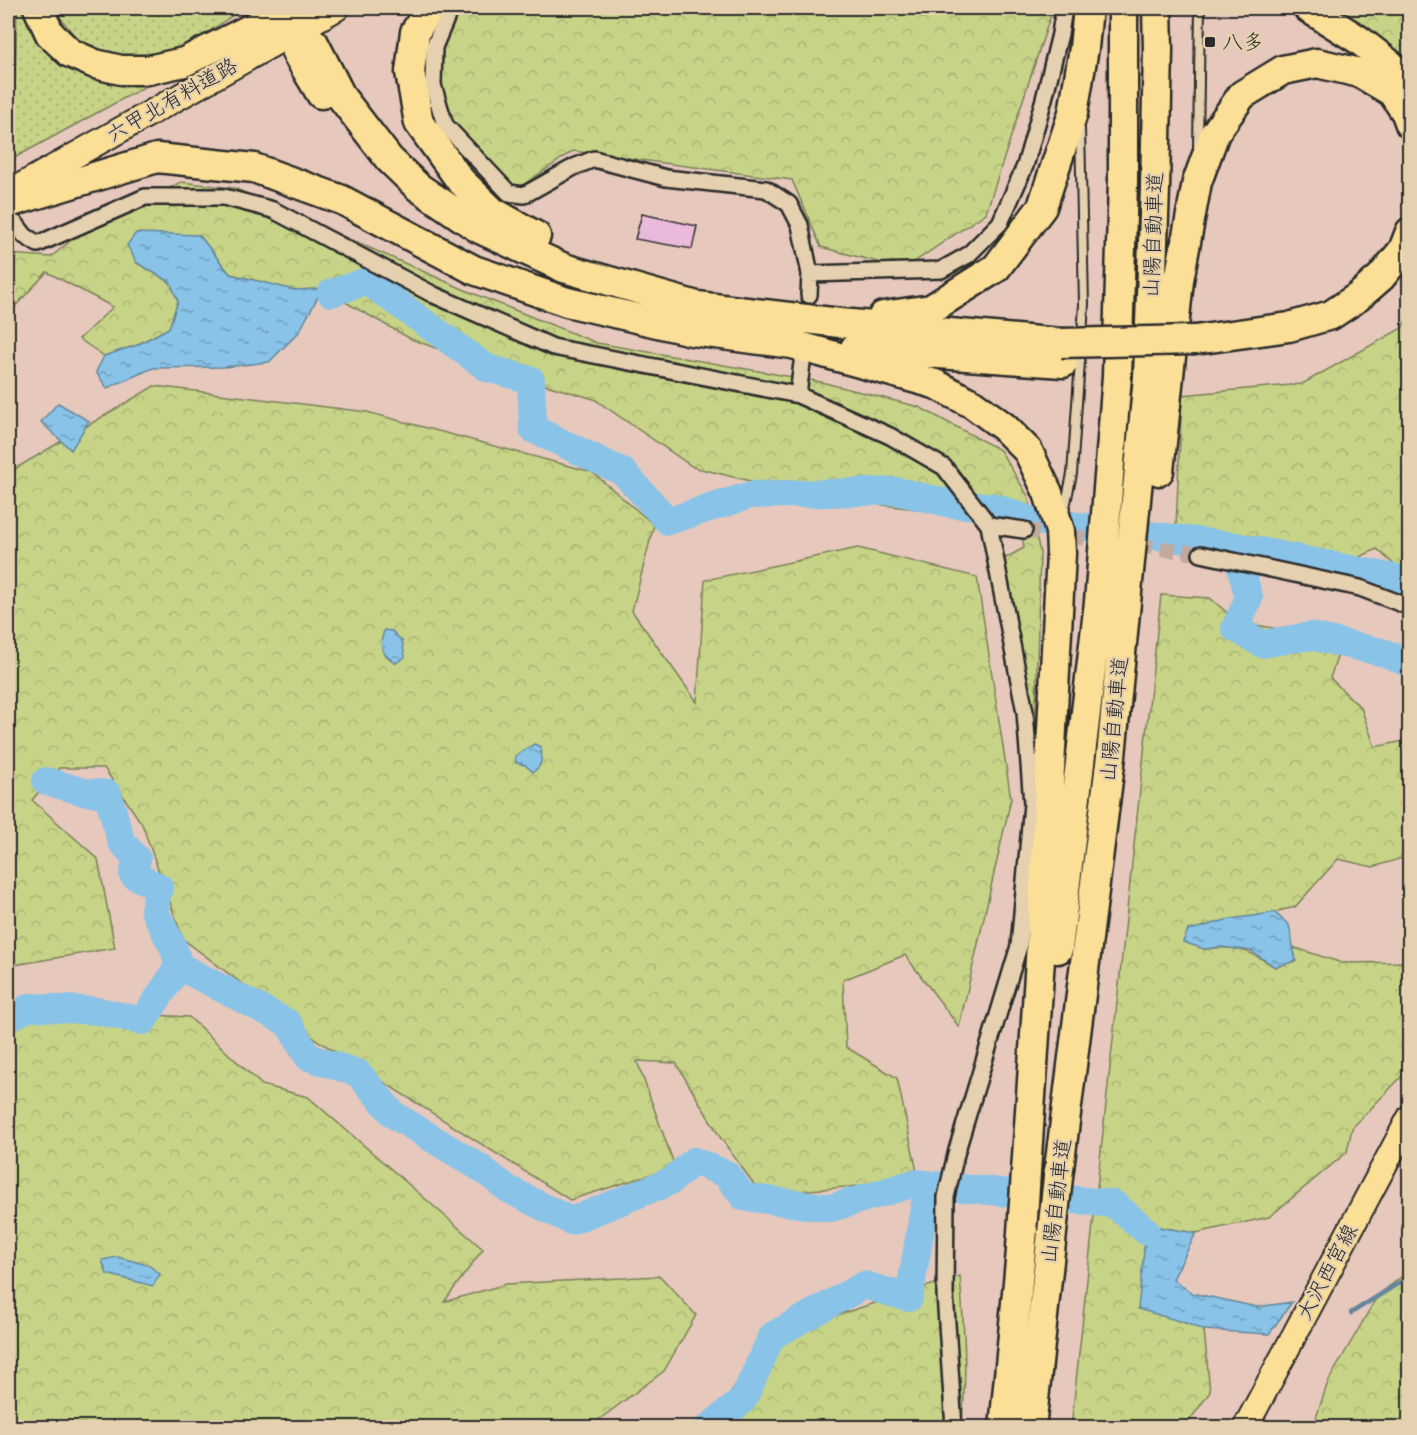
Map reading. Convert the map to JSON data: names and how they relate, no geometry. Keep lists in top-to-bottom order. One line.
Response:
{"streets":{"highway":["山陽自動車道"],"main road":["六甲北有料道路","大沢西宮線"]},"places":{"transit":["八多"]}}
